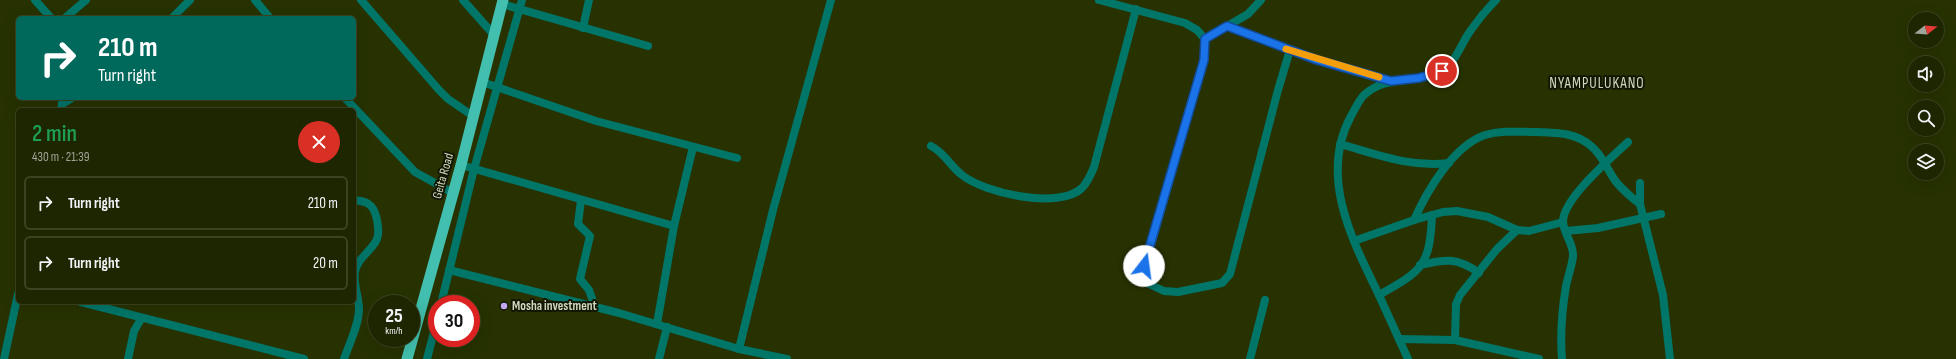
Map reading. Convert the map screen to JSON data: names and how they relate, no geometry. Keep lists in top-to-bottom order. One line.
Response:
{"streets":{"highway":["Geita Road"]},"districts":["NYAMPULUKANO"],"places":["Mosha investment"],"north":"right","page":{"turn":["210 m","Turn right"],"heading":["2 min","430 m · 21:39"],"list":[{"name":"Turn right","value":"210 m"},{"name":"Turn right","value":"20 m"}],"speed":"25 km/h","limit":"30"}}
